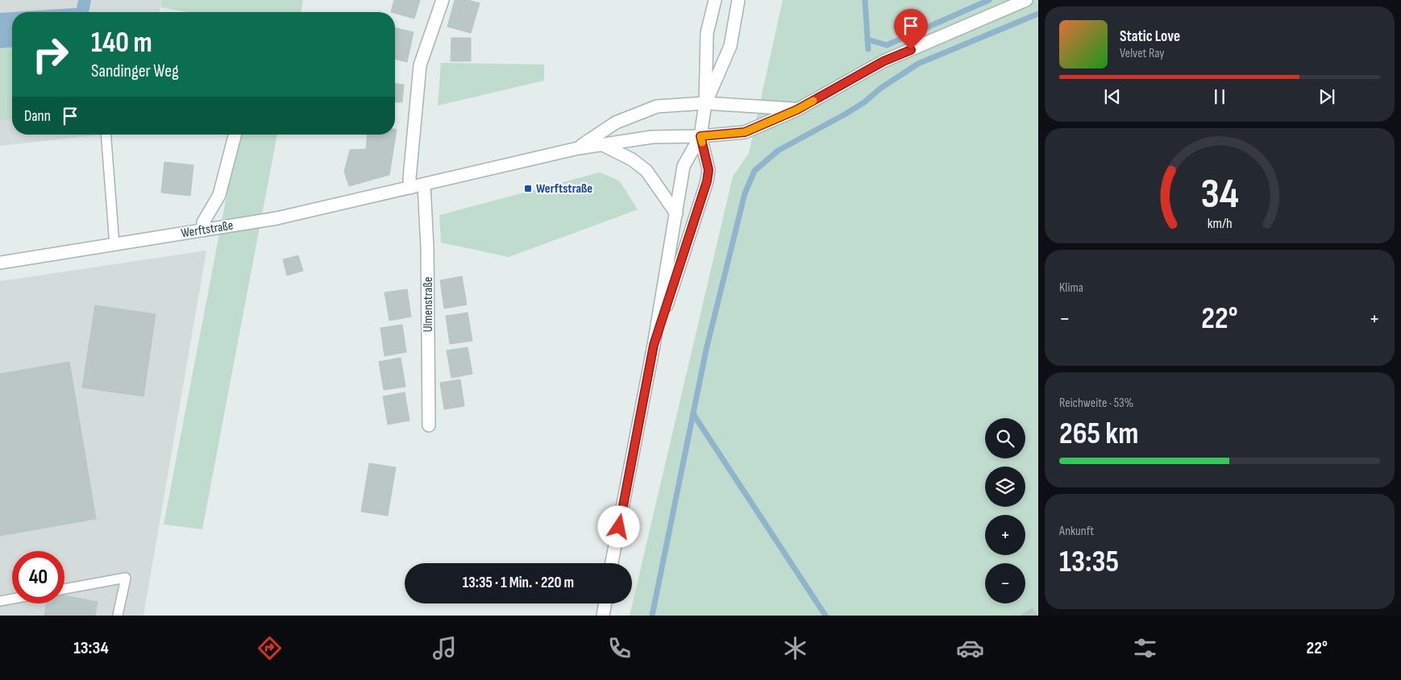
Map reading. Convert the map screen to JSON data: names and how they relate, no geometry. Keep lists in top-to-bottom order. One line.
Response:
{"streets":{"street":["Werftstraße","Ulmenstraße"]},"crossings":[["Werftstraße","Ulmenstraße"]],"places":{"transit":["Werftstraße"]},"page":{"turn":["140 m","Sandinger Weg"],"song":["Static Love","Velvet Ray"],"then":"Dann","tile":["Klima",["Reichweite · 53%","265 km"],["Ankunft","13:35"]],"heat":["−","22°","+"],"map_buttons":["+","−"],"limit":"40","trip":"13:35 · 1 Min. · 220 m","tabs":["13:34","22°"],"gauge":["34","km/h"]}}
